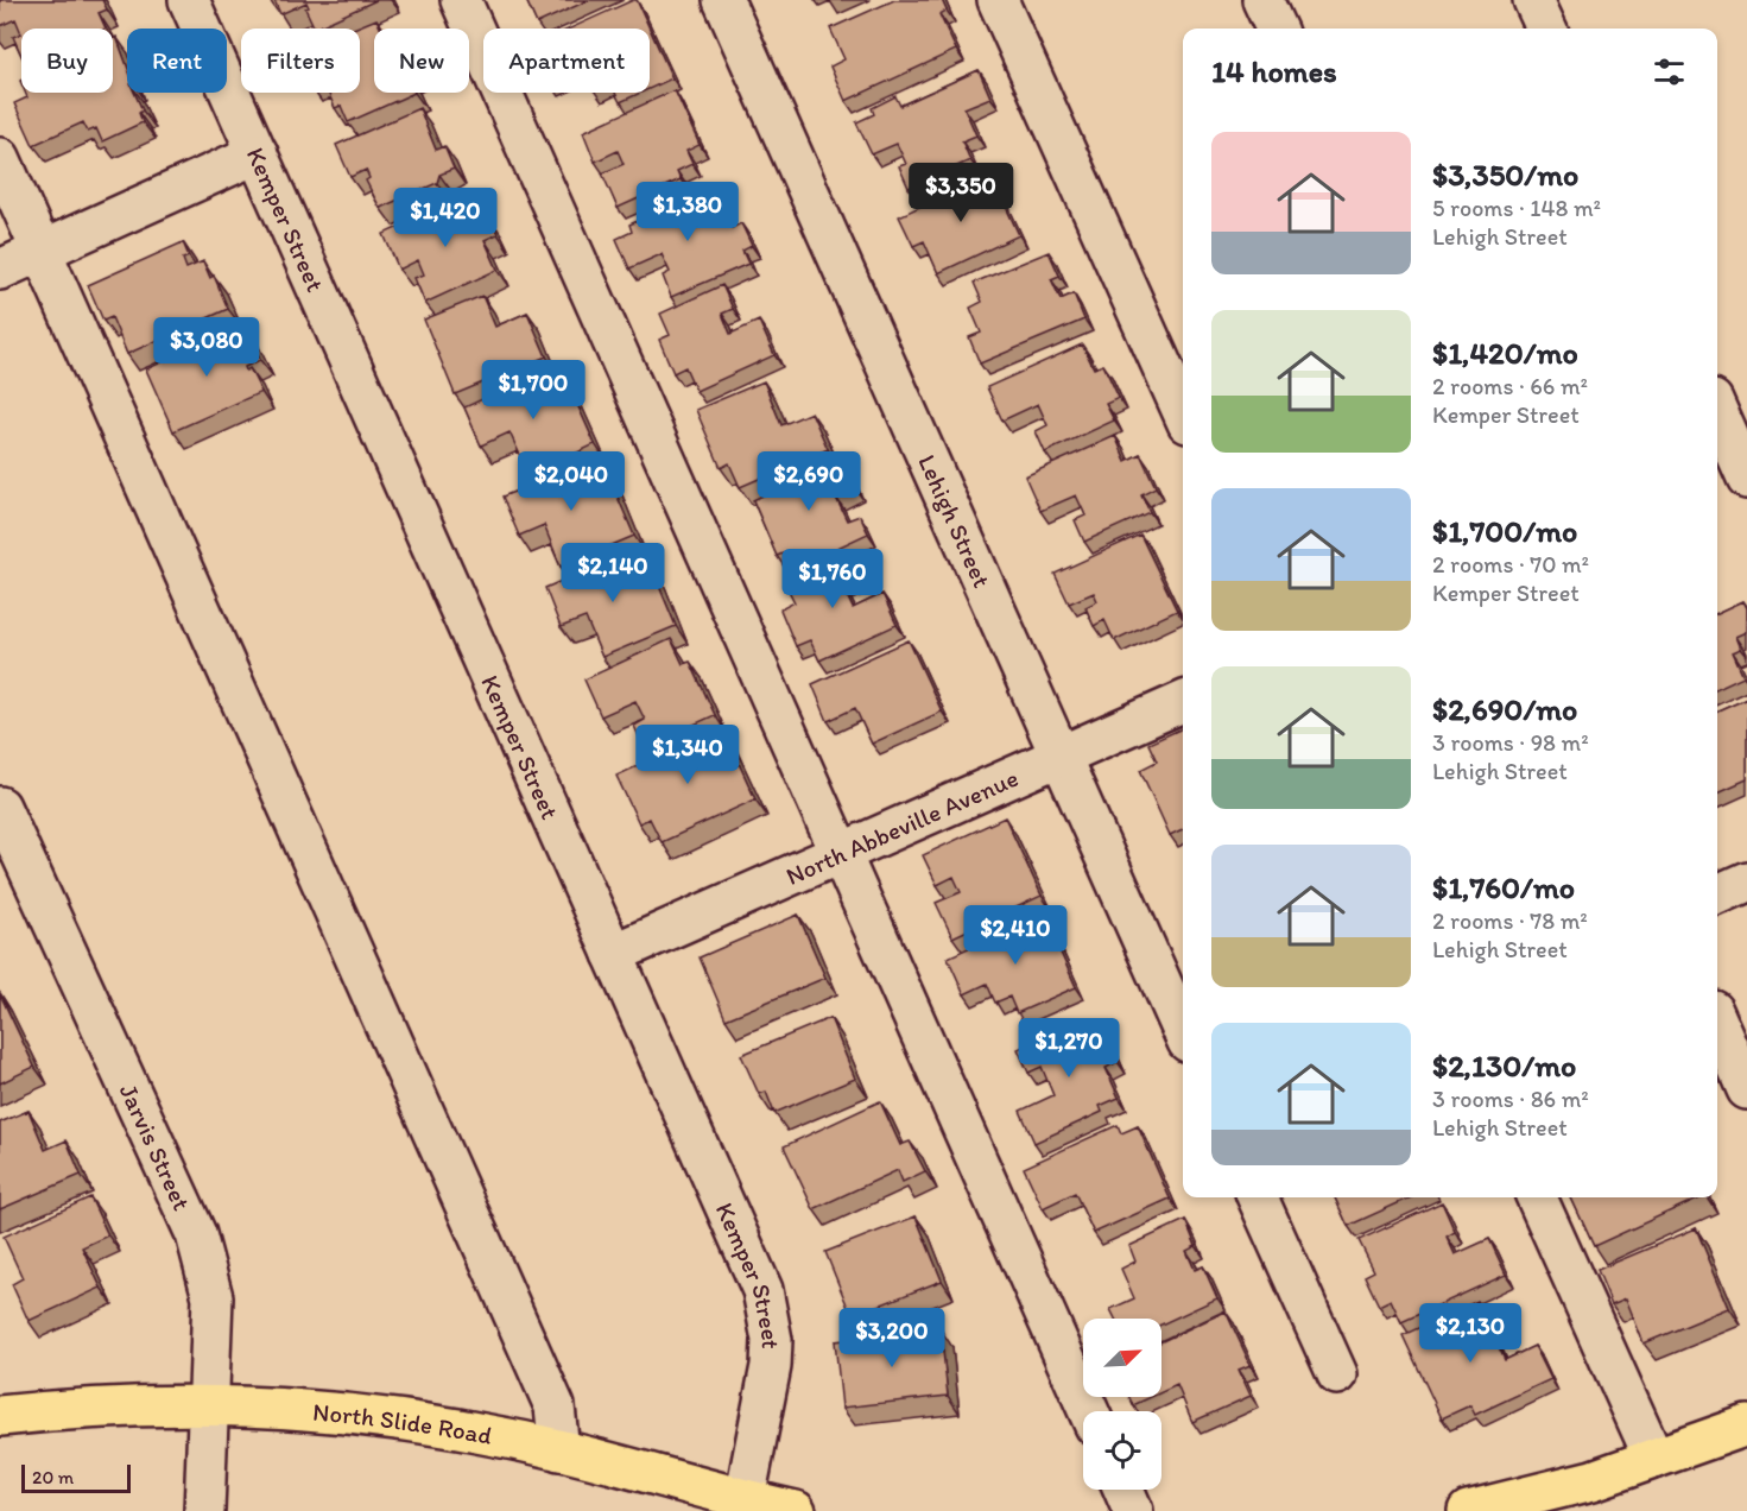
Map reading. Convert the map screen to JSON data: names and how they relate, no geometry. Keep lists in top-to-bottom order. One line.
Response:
{"streets":{"main road":["North Slide Road"],"street":["Kemper Street","Lehigh Street","North Abbeville Avenue","Jarvis Street"]},"crossings":[["Kemper Street","North Abbeville Avenue"],["Kemper Street","North Slide Road"],["Lehigh Street","North Abbeville Avenue"],["Jarvis Street","North Slide Road"]],"scale_bar":"20 m","north":"top right","page":{"chip":["Buy","Rent","Filters","New","Apartment"],"heading":"14 homes","list":[{"name":"$3,350/mo","note":"5 rooms · 148 m² · Lehigh Street"},{"name":"$1,420/mo","note":"2 rooms · 66 m² · Kemper Street"},{"name":"$1,700/mo","note":"2 rooms · 70 m² · Kemper Street"},{"name":"$2,690/mo","note":"3 rooms · 98 m² · Lehigh Street"},{"name":"$1,760/mo","note":"2 rooms · 78 m² · Lehigh Street"},{"name":"$2,130/mo","note":"3 rooms · 86 m² · Lehigh Street"}],"price":["$3,350","$1,380","$1,420","$3,080","$1,700","$2,040","$2,690","$2,140","$1,760","$1,340","$2,410","$1,270","$2,130","$3,200"],"scale":"20 m"}}
